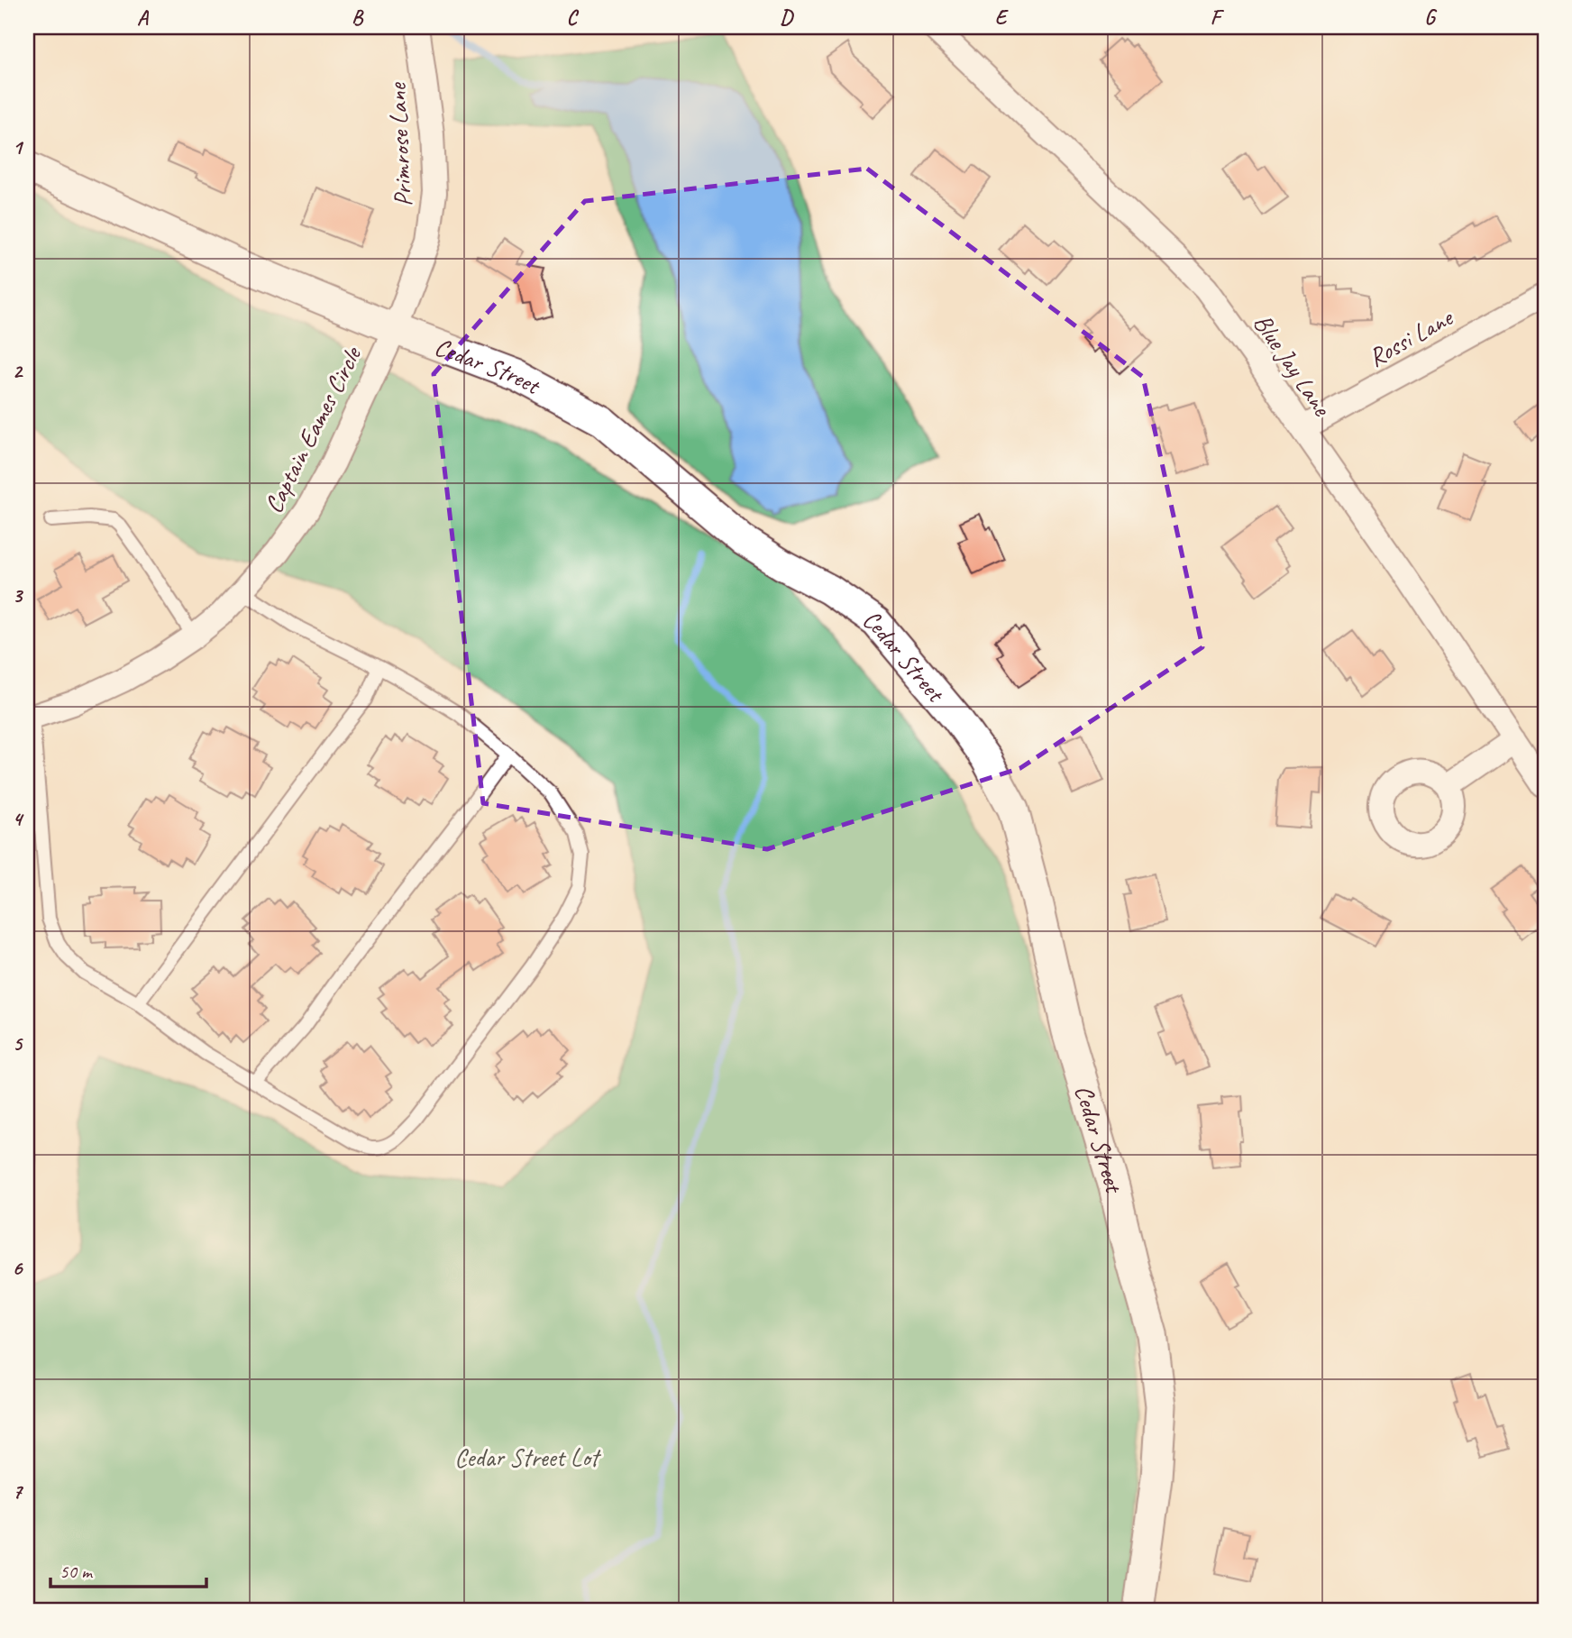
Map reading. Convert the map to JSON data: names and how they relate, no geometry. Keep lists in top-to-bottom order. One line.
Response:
{"streets":{"street":["Primrose Lane","Rossi Lane","Blue Jay Lane","Cedar Street","Captain Eames Circle"]},"crossings":[["Primrose Lane","Cedar Street"],["Primrose Lane","Captain Eames Circle"],["Rossi Lane","Blue Jay Lane"],["Cedar Street","Captain Eames Circle"]],"parks":["Cedar Street Lot"],"scale_bar":"50 m","grid":{"columns":["A","B","C","D","E","F","G"],"rows":["1","2","3","4","5","6","7"]}}
